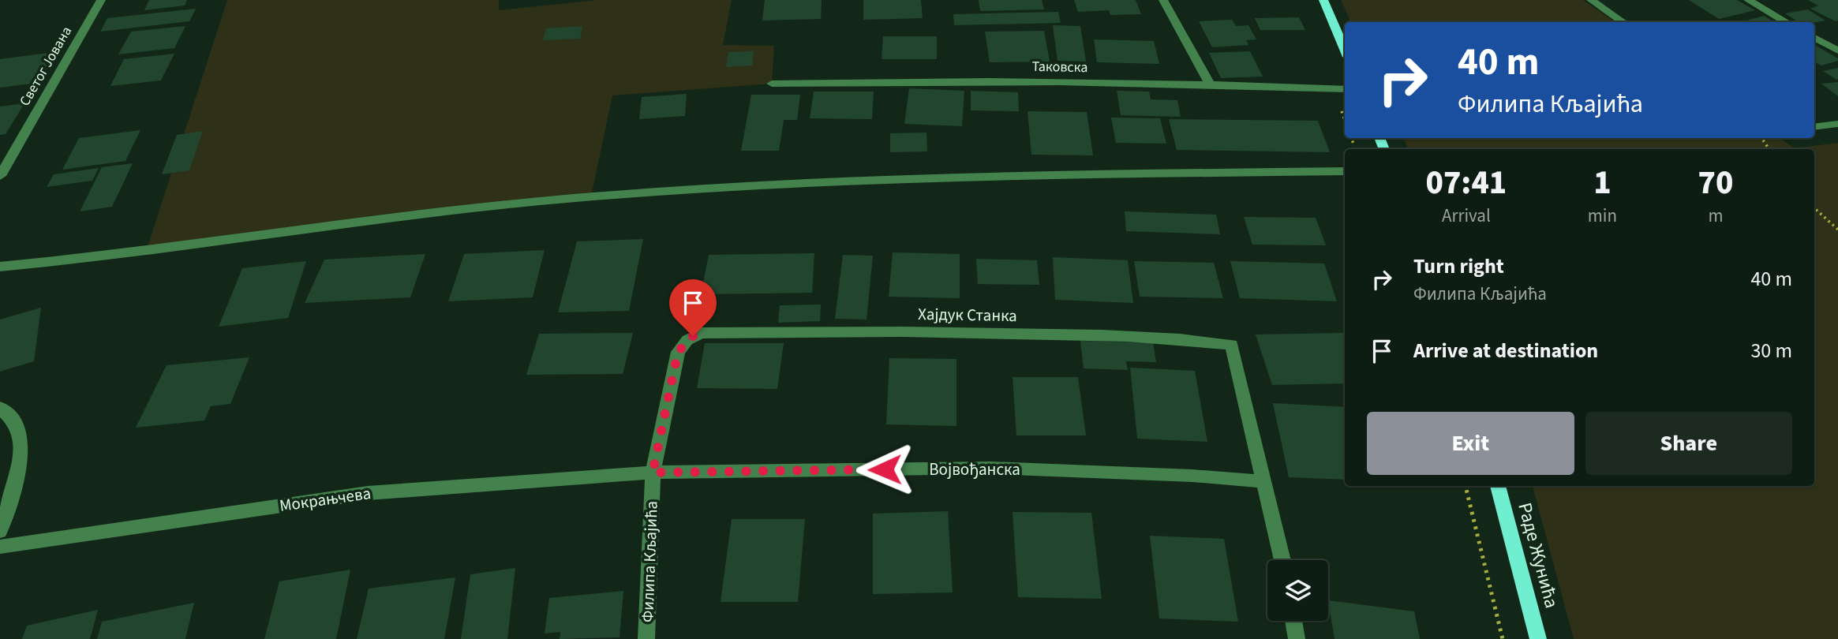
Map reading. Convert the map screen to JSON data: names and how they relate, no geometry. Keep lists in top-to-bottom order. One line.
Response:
{"streets":{"main road":["Раде Жунића"],"street":["Светог Јована","Таковска","Хајдук Станка","Војвођанска","Мокрањчева","Филипа Кљајића"]},"crossings":[["Хајдук Станка","Војвођанска"],["Хајдук Станка","Филипа Кљајића"],["Војвођанска","Мокрањчева"],["Војвођанска","Филипа Кљајића"],["Мокрањчева","Филипа Кљајића"]],"page":{"turn":["40 m","Филипа Кљајића"],"eta":["07:41","Arrival","1","min","70","m"],"list":[{"name":"Turn right","note":"Филипа Кљајића","value":"40 m"},{"name":"Arrive at destination","value":"30 m"}],"buttons":["Exit","Share"]}}
